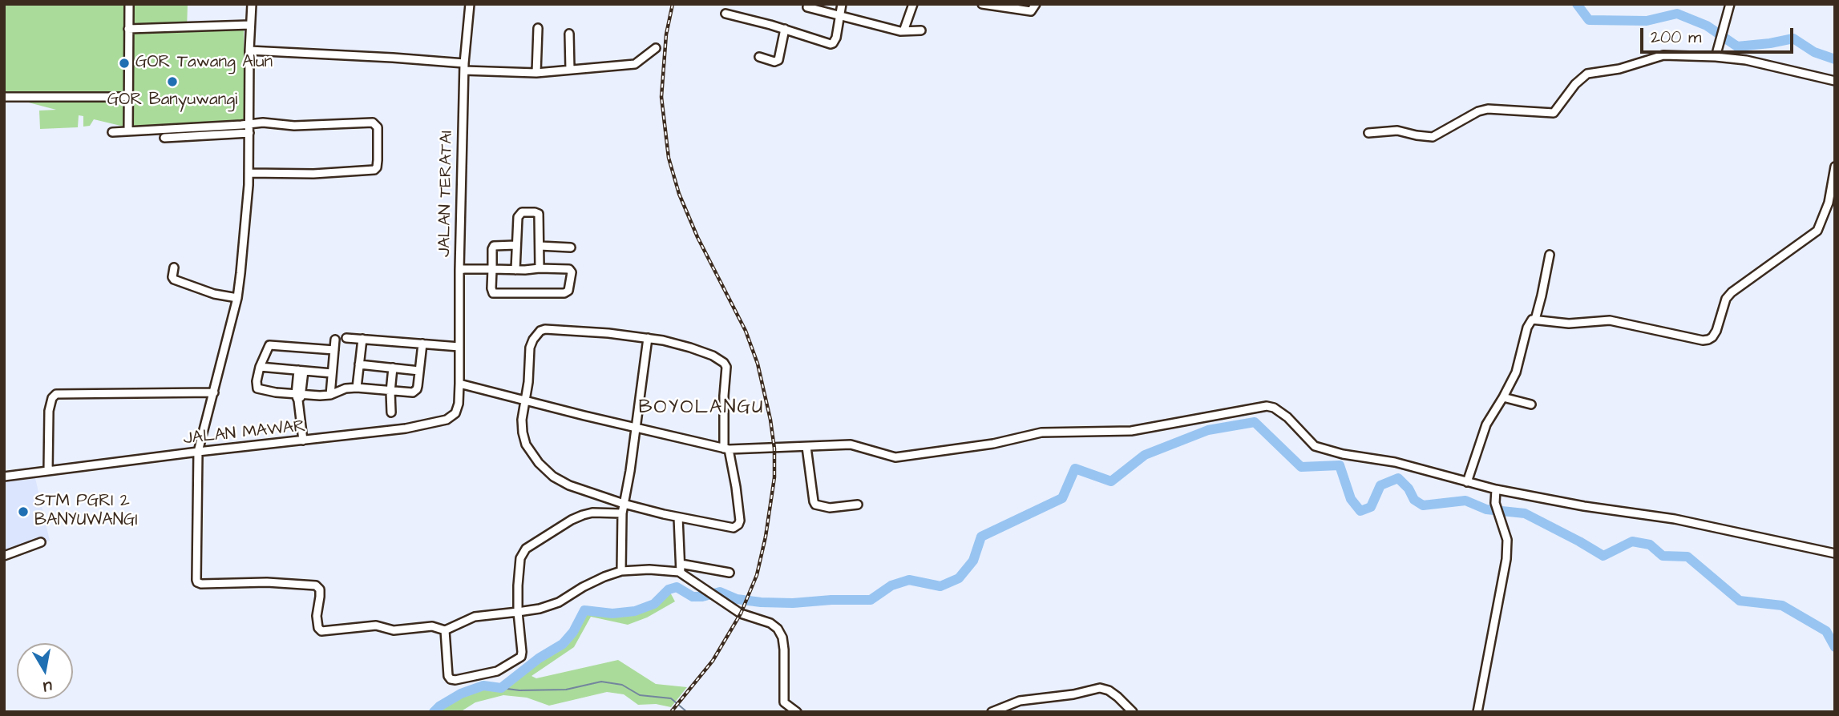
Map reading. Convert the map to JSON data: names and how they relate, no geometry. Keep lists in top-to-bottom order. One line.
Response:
{"streets":{"street":["JALAN TERATAI","JALAN MAWAR"]},"crossings":[["JALAN TERATAI","JALAN MAWAR"]],"districts":["BOYOLANGU"],"places":["GOR Tawang Alun","GOR Banyuwangi","STM PGRI 2 BANYUWANGI"],"scale_bar":"200 m","north":"bottom"}
